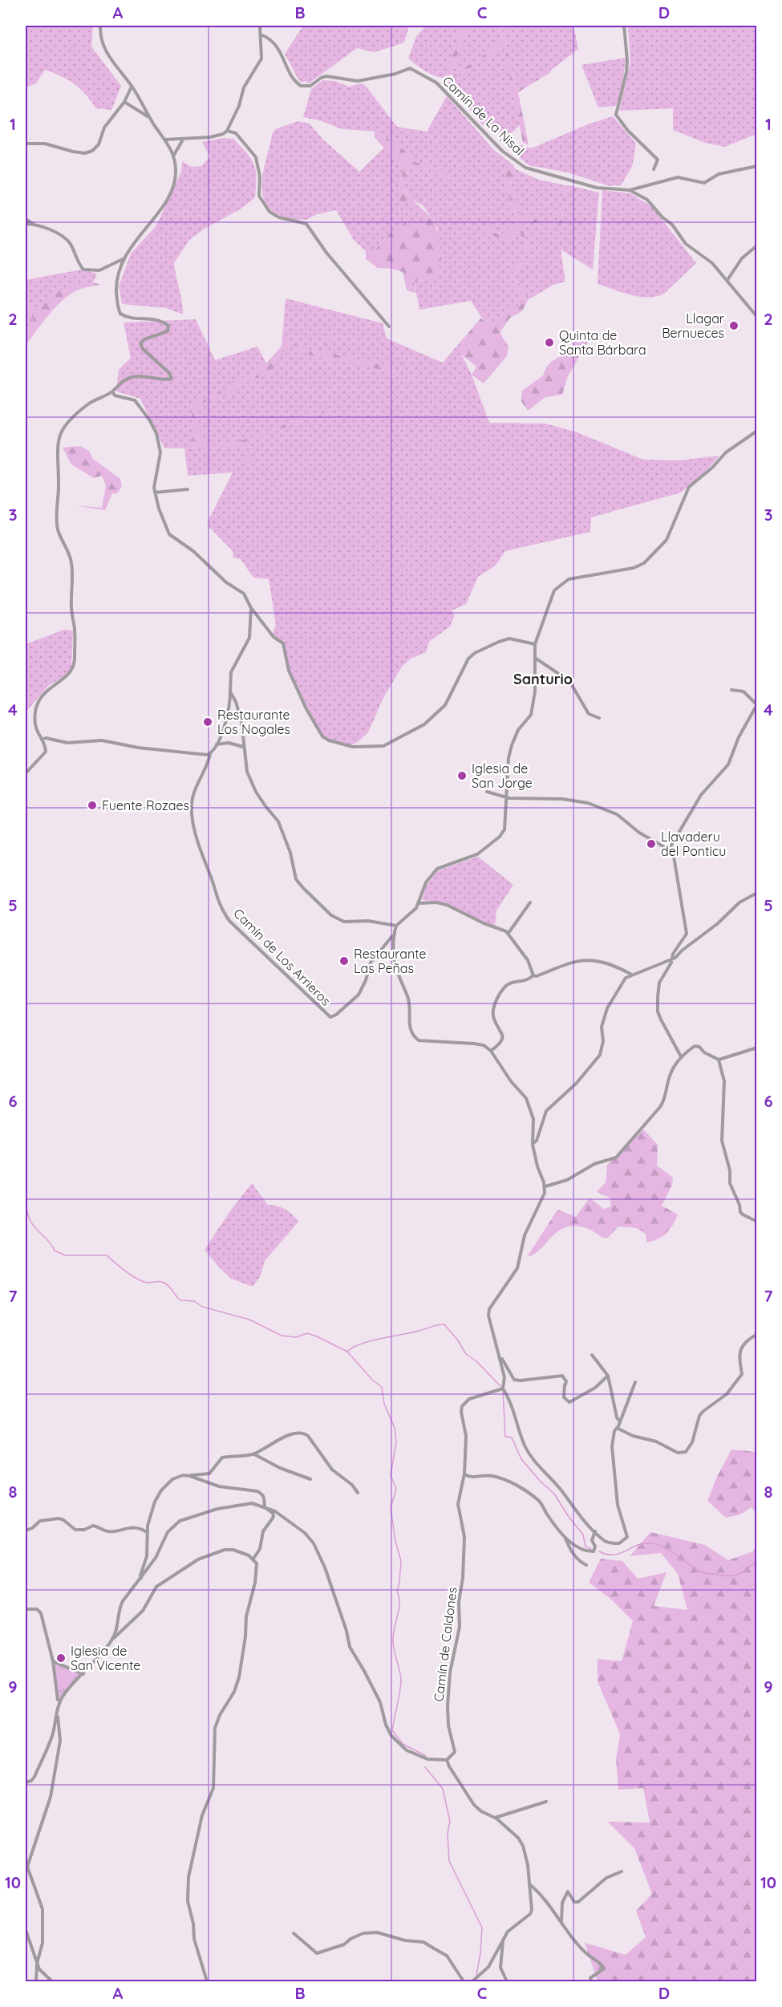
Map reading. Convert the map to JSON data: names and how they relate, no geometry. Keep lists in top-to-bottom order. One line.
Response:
{"streets":{"street":["Camín de La Nisal","Camín de Los Arrieros","Camín de Caldones"]},"districts":["Santurio"],"places":["Llagar Bernueces","Quinta de Santa Bárbara","Restaurante Los Nogales","Iglesia de San Jorge","Fuente Rozaes","Llavaderu del Ponticu","Restaurante Las Peñas","Iglesia de San Vicente"],"grid":{"columns":["A","B","C","D"],"rows":["1","2","3","4","5","6","7","8","9","10"]}}
